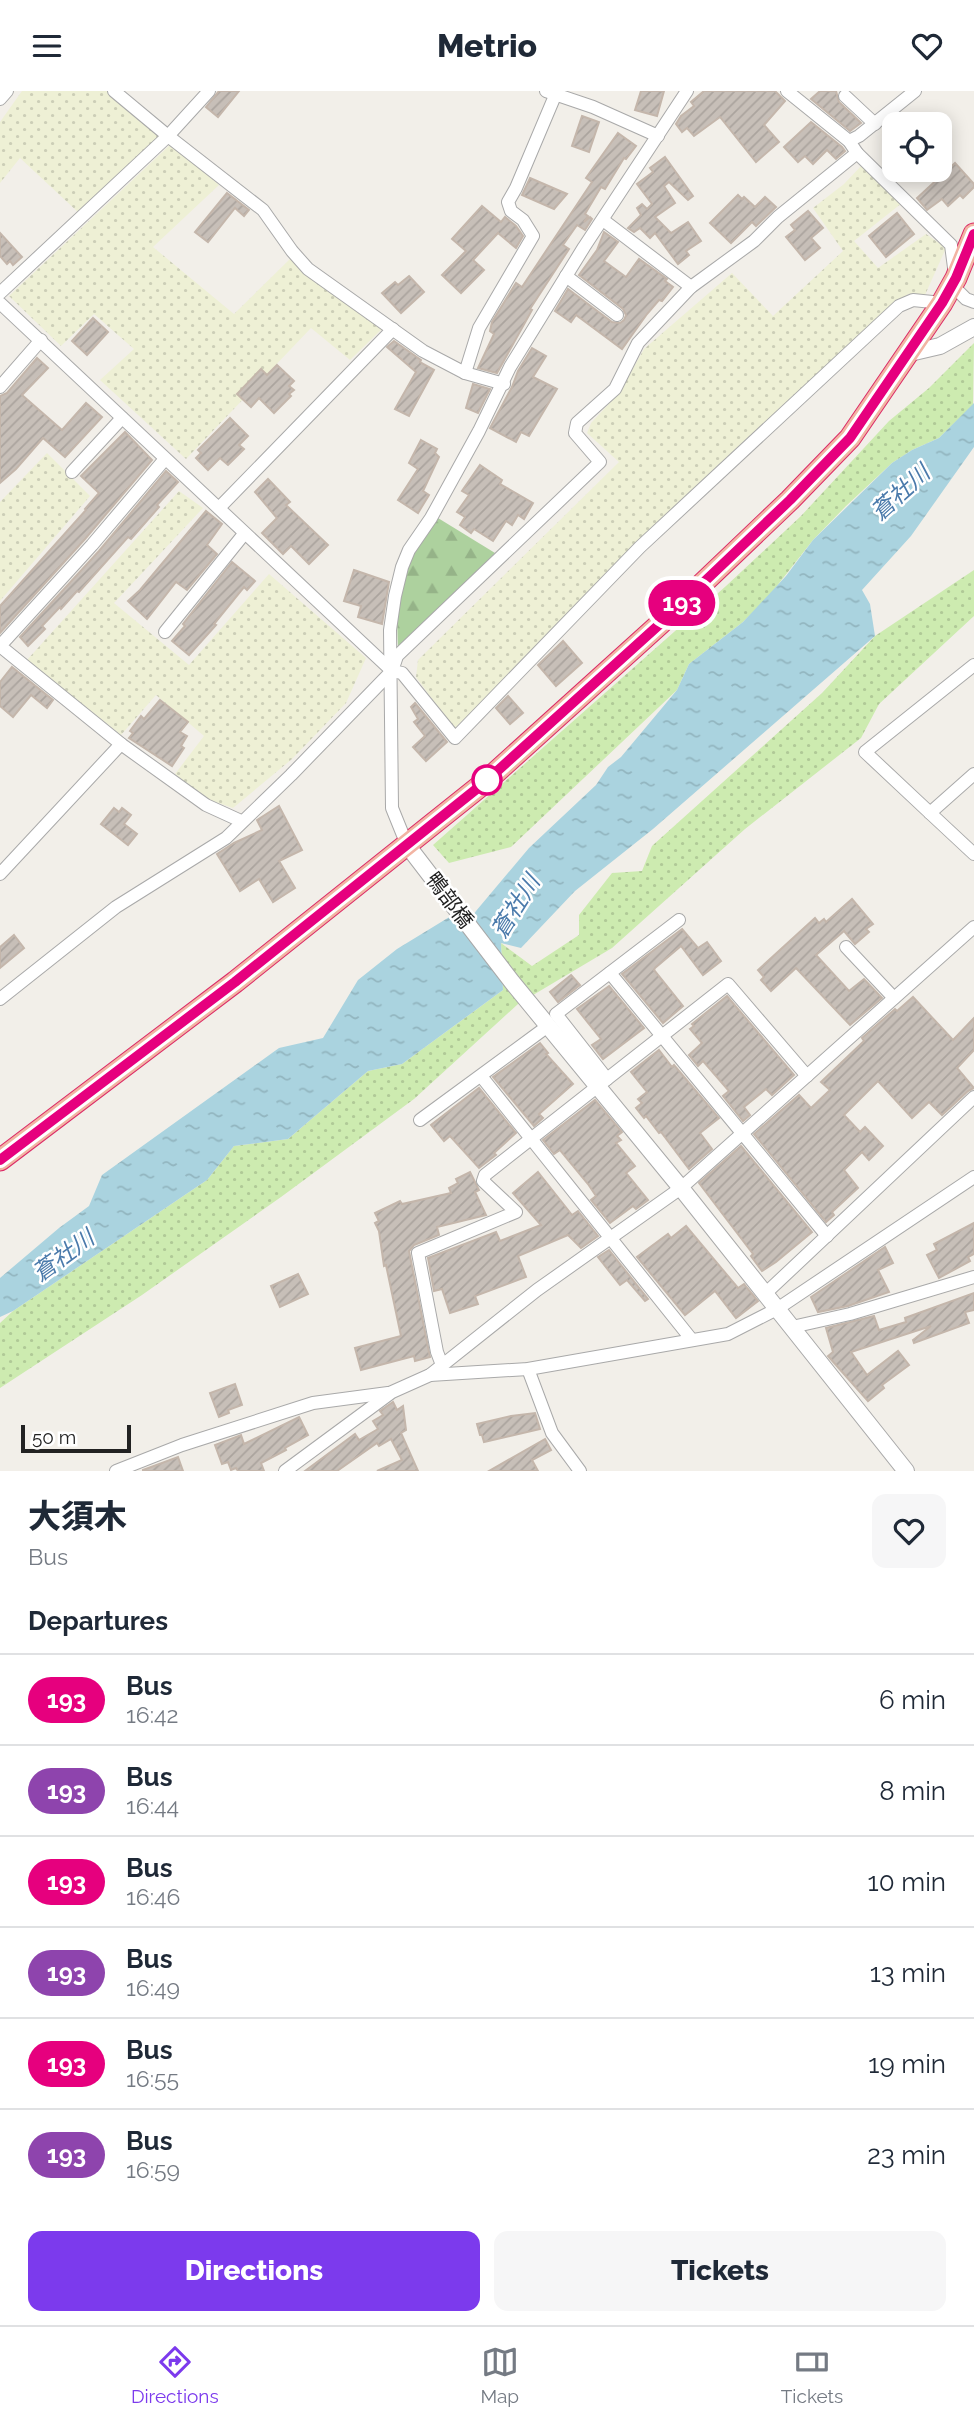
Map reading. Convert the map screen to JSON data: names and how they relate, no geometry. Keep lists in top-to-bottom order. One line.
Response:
{"streets":{"street":["鴨部橋"]},"water":["蒼社川"],"lines":["bus line 193"],"scale_bar":"50 m","page":{"header":"Metrio","on_map":"193","scale":"50 m","heading":[["大須木","Bus"],"Departures"],"list":[{"mark":"193","name":"Bus","note":"16:42","value":"6 min"},{"mark":"193","name":"Bus","note":"16:44","value":"8 min"},{"mark":"193","name":"Bus","note":"16:46","value":"10 min"},{"mark":"193","name":"Bus","note":"16:49","value":"13 min"},{"mark":"193","name":"Bus","note":"16:55","value":"19 min"},{"mark":"193","name":"Bus","note":"16:59","value":"23 min"}],"buttons":["Directions","Tickets"],"tabs":["Directions","Map","Tickets"]}}
